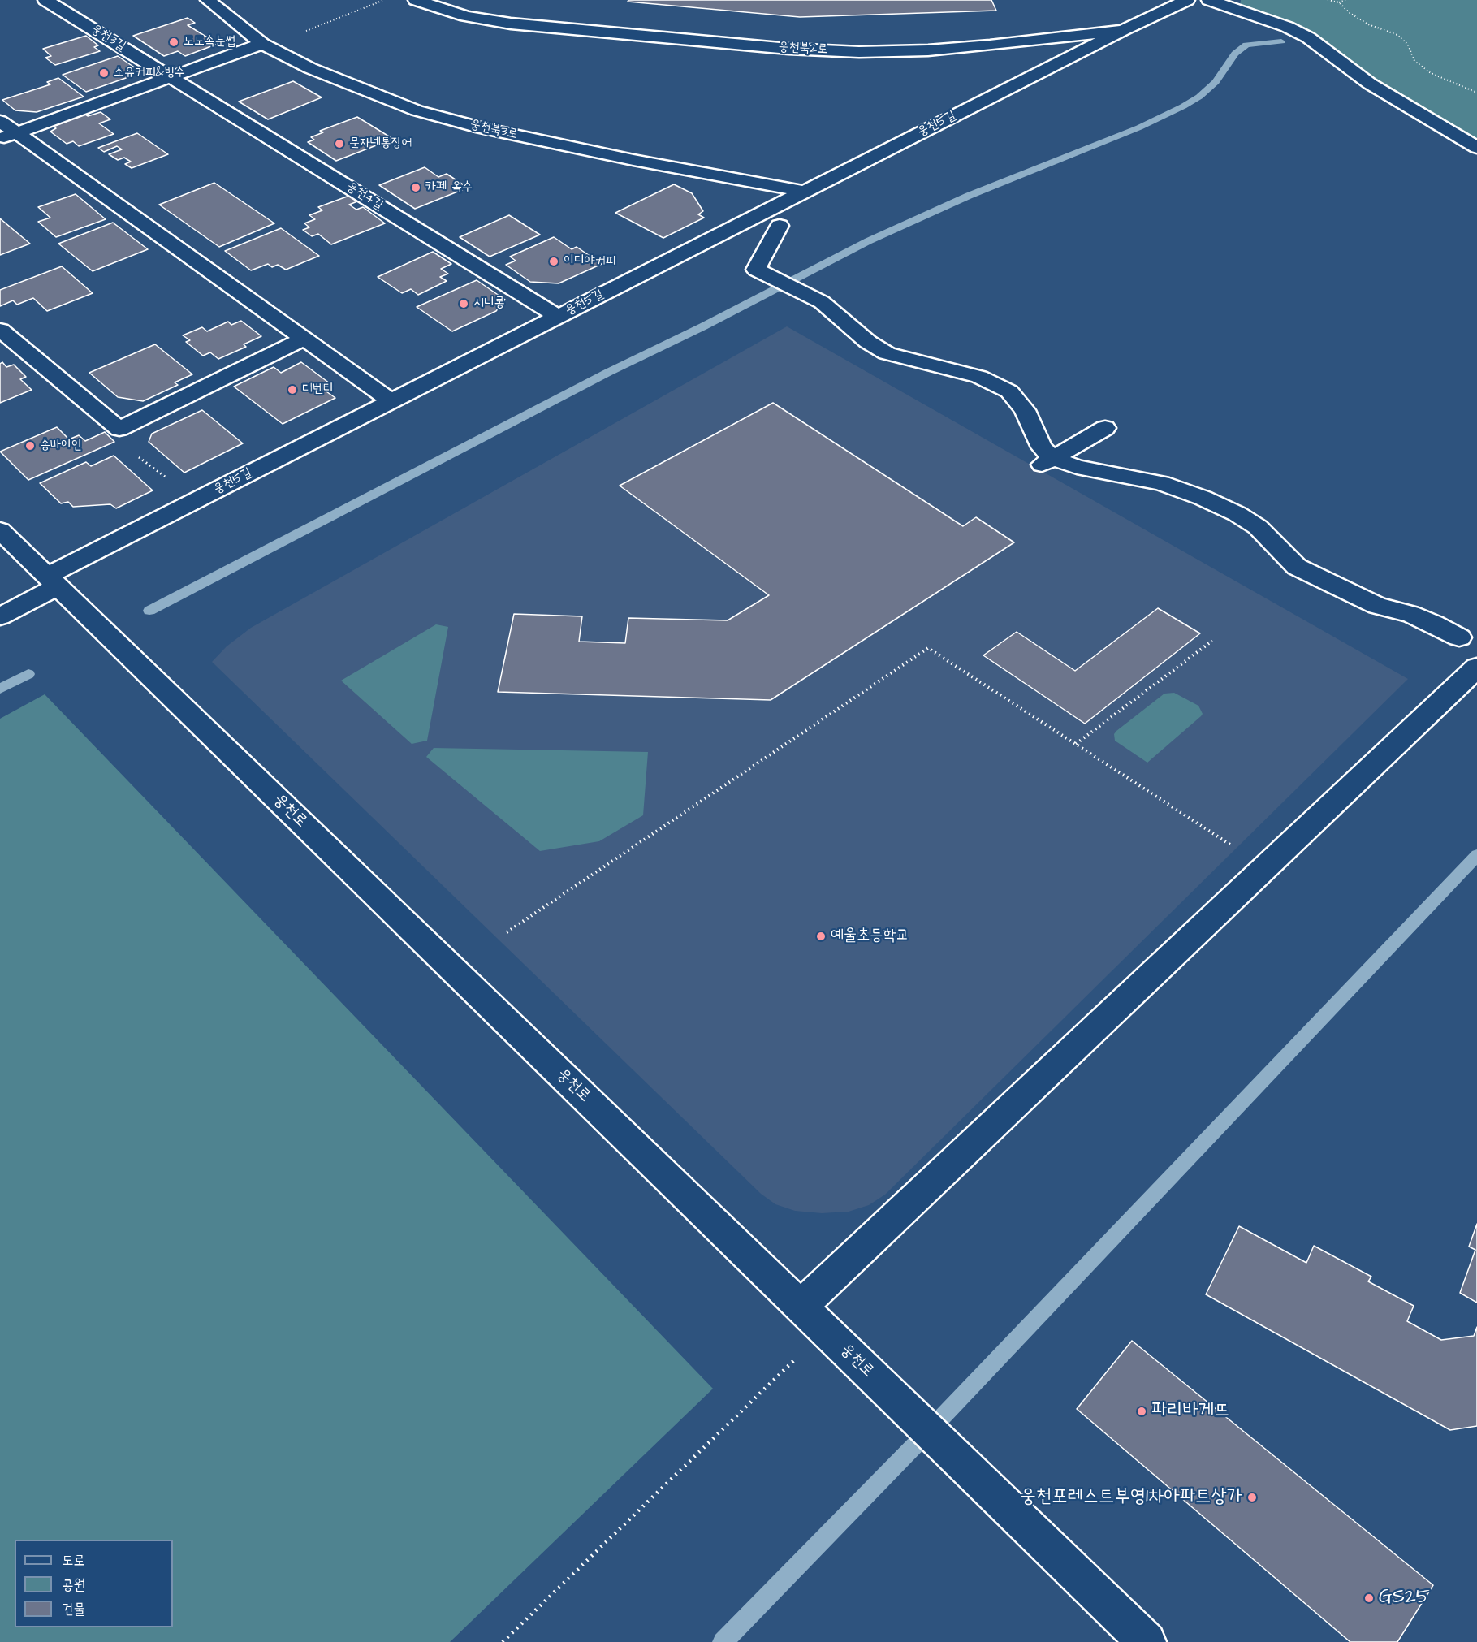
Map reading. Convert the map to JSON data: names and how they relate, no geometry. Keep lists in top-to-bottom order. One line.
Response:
{"streets":{"street":["웅천3길","웅천북2로","웅천5길","웅천북3로","웅천4길","웅천로"]},"crossings":[["웅천3길","웅천4길"],["웅천북2로","웅천5길"],["웅천5길","웅천북3로"],["웅천5길","웅천4길"],["웅천5길","웅천로"]],"places":["도도속눈썹","소유커피&빙수","문자네통장어","카페 옥수","이디야커피","시니롱","더벤티","송바이인","예울초등학교","파리바게뜨","웅천포레스트부영1차아파트상가","GS25"],"legend":["도로","공원","건물"]}
